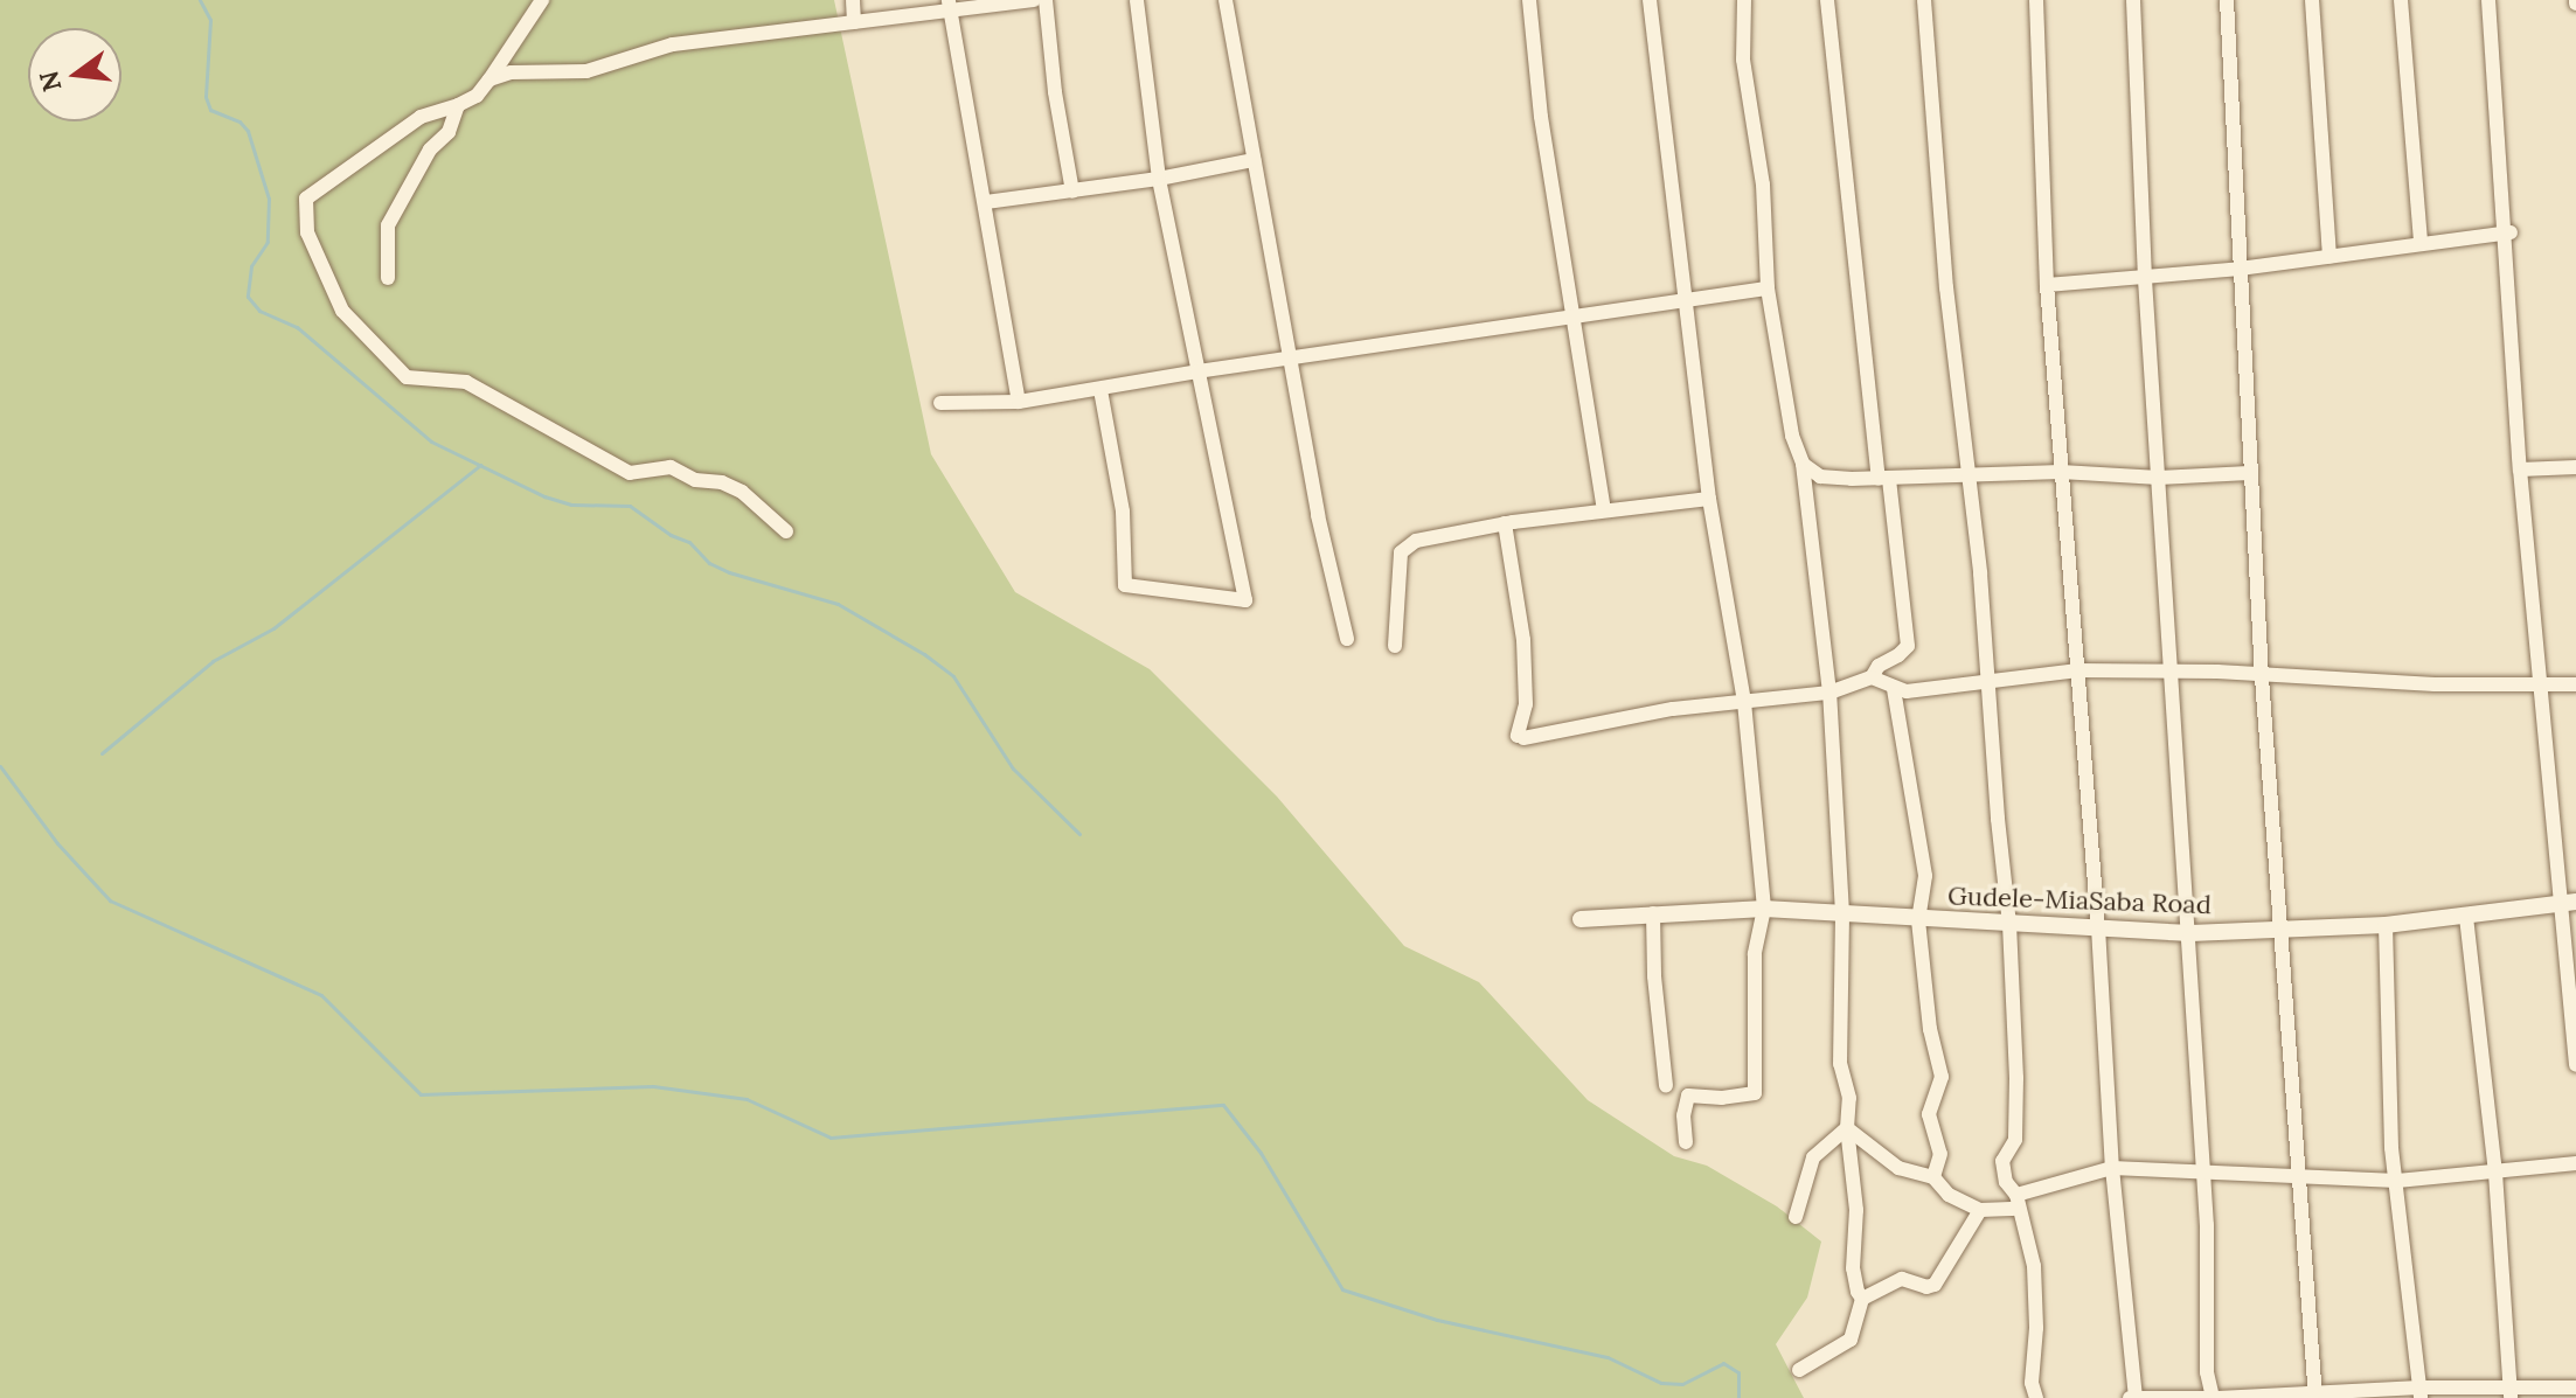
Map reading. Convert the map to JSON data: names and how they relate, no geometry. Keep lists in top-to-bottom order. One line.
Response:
{"streets":{"street":["Gudele-MiaSaba Road"]},"north":"left"}
